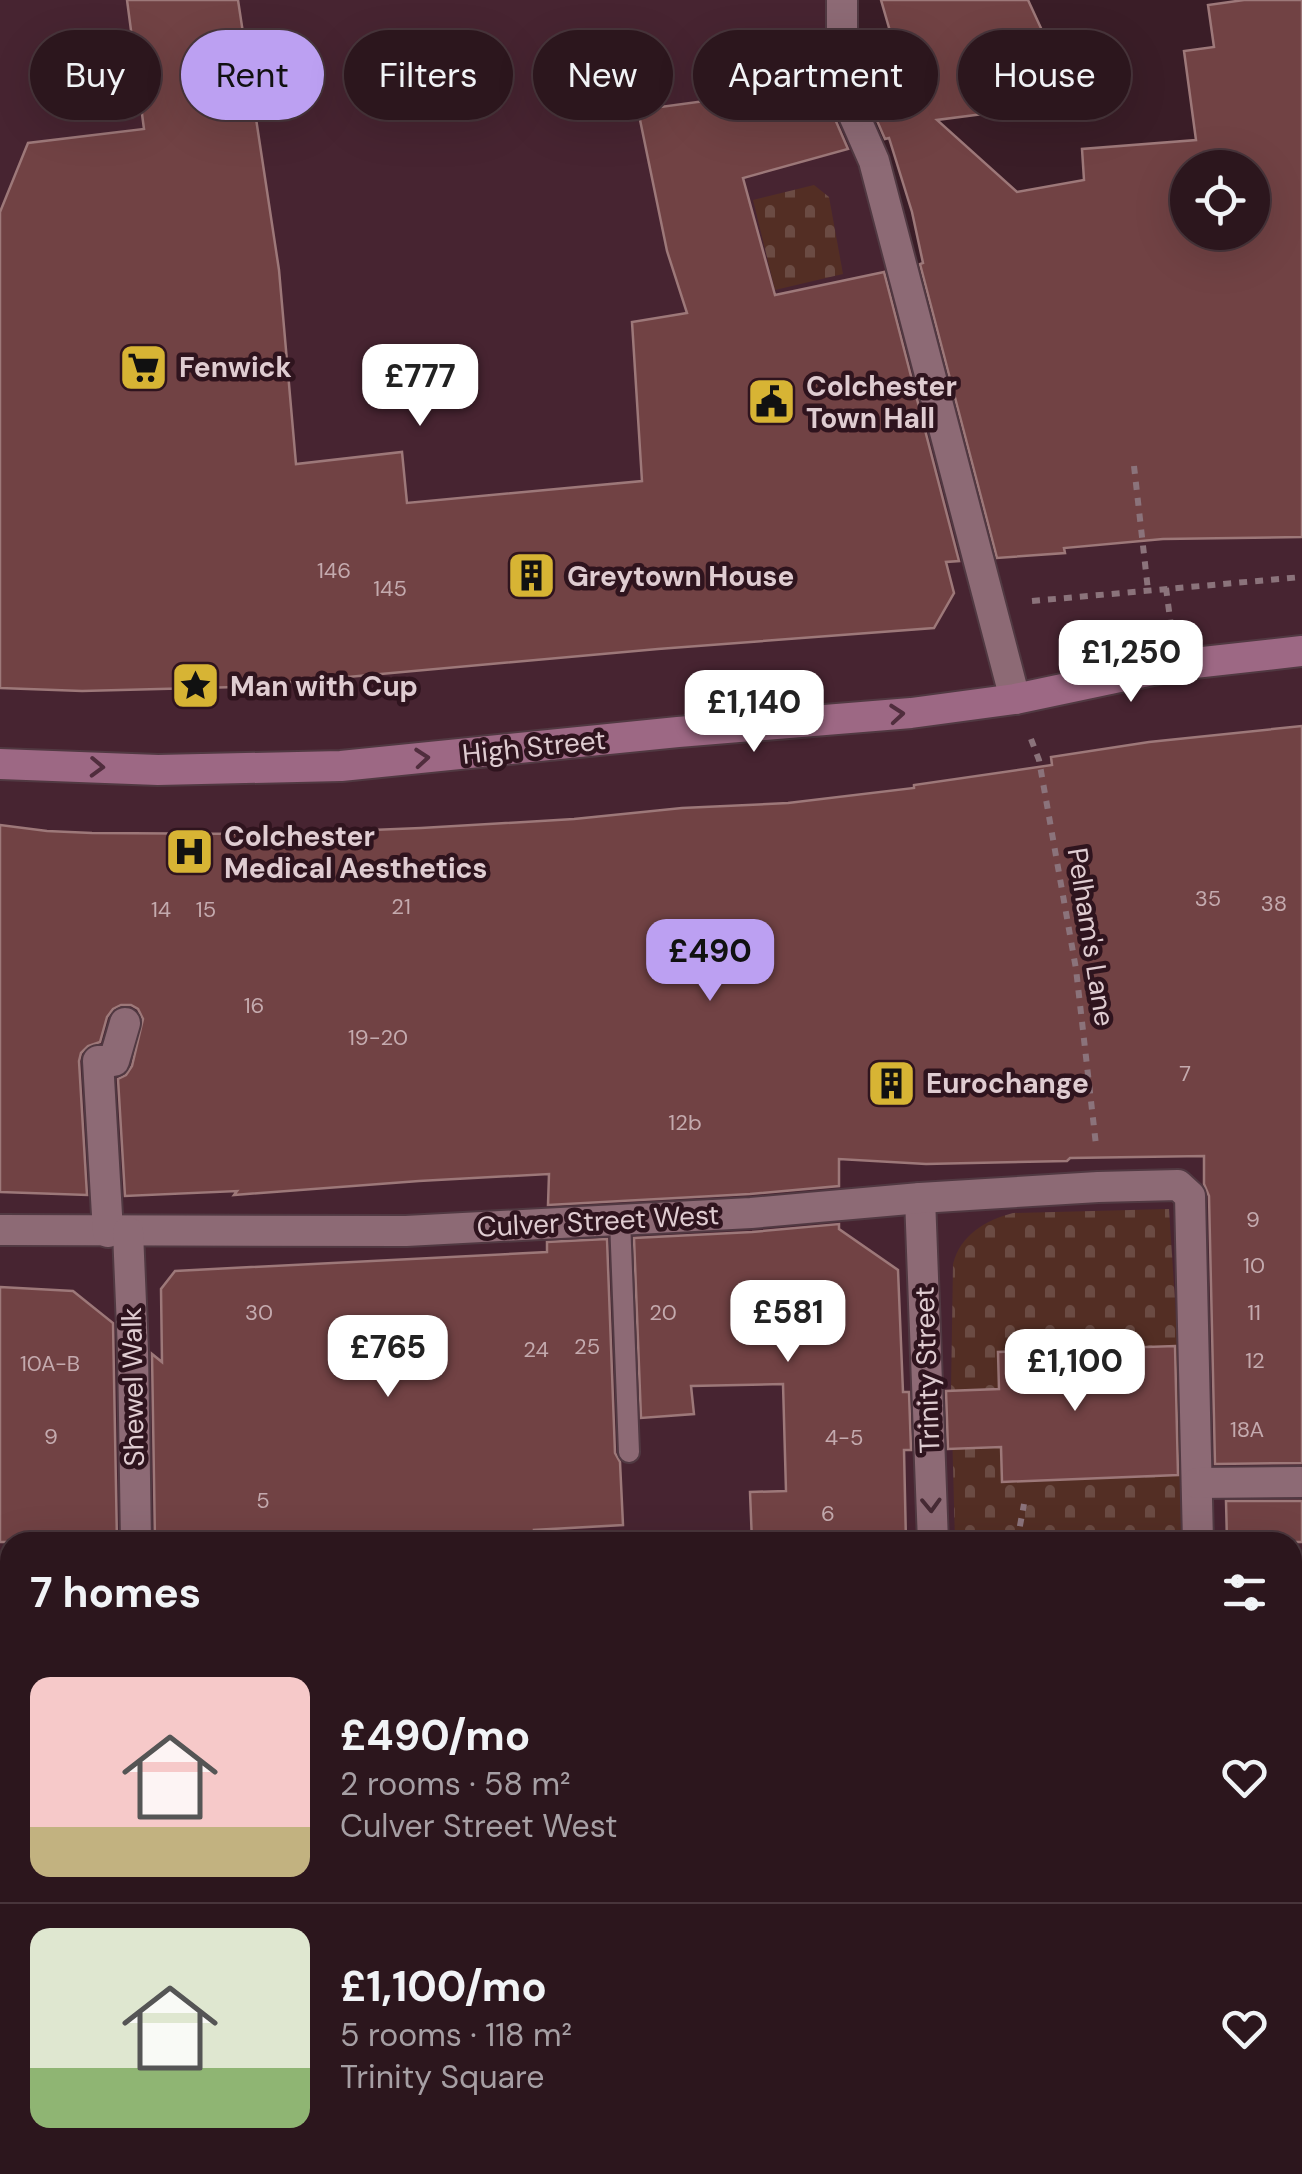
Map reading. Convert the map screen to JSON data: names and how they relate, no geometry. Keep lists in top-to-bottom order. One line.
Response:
{"streets":{"street":["High Street","Culver Street West","Trinity Street","Shewel Walk"],"path":["Pelham's Lane"]},"crossings":[["High Street","Pelham's Lane"],["Pelham's Lane","Culver Street West"],["Culver Street West","Trinity Street"],["Culver Street West","Shewel Walk"]],"one_way":["High Street","Trinity Street"],"places":{"supermarket":["Fenwick"],"public building":["Colchester Town Hall"],"building":["Greytown House","Eurochange"],"place":["Man with Cup"],"hospital":["Colchester Medical Aesthetics"]},"house_numbers":["146","145","35","38","21","14","15","16","19-20","7","12b","9","10","30","20","11","25","24","12","10A-B","18A","9","4-5","5","6"],"page":{"chip":["Buy","Rent","Filters","New","Apartment","House"],"price":["£777","£1,250","£1,140","£490","£581","£765","£1,100"],"heading":"7 homes","list":[{"name":"£490/mo","note":"2 rooms · 58 m² · Culver Street West"},{"name":"£1,100/mo","note":"5 rooms · 118 m² · Trinity Square"}]}}
